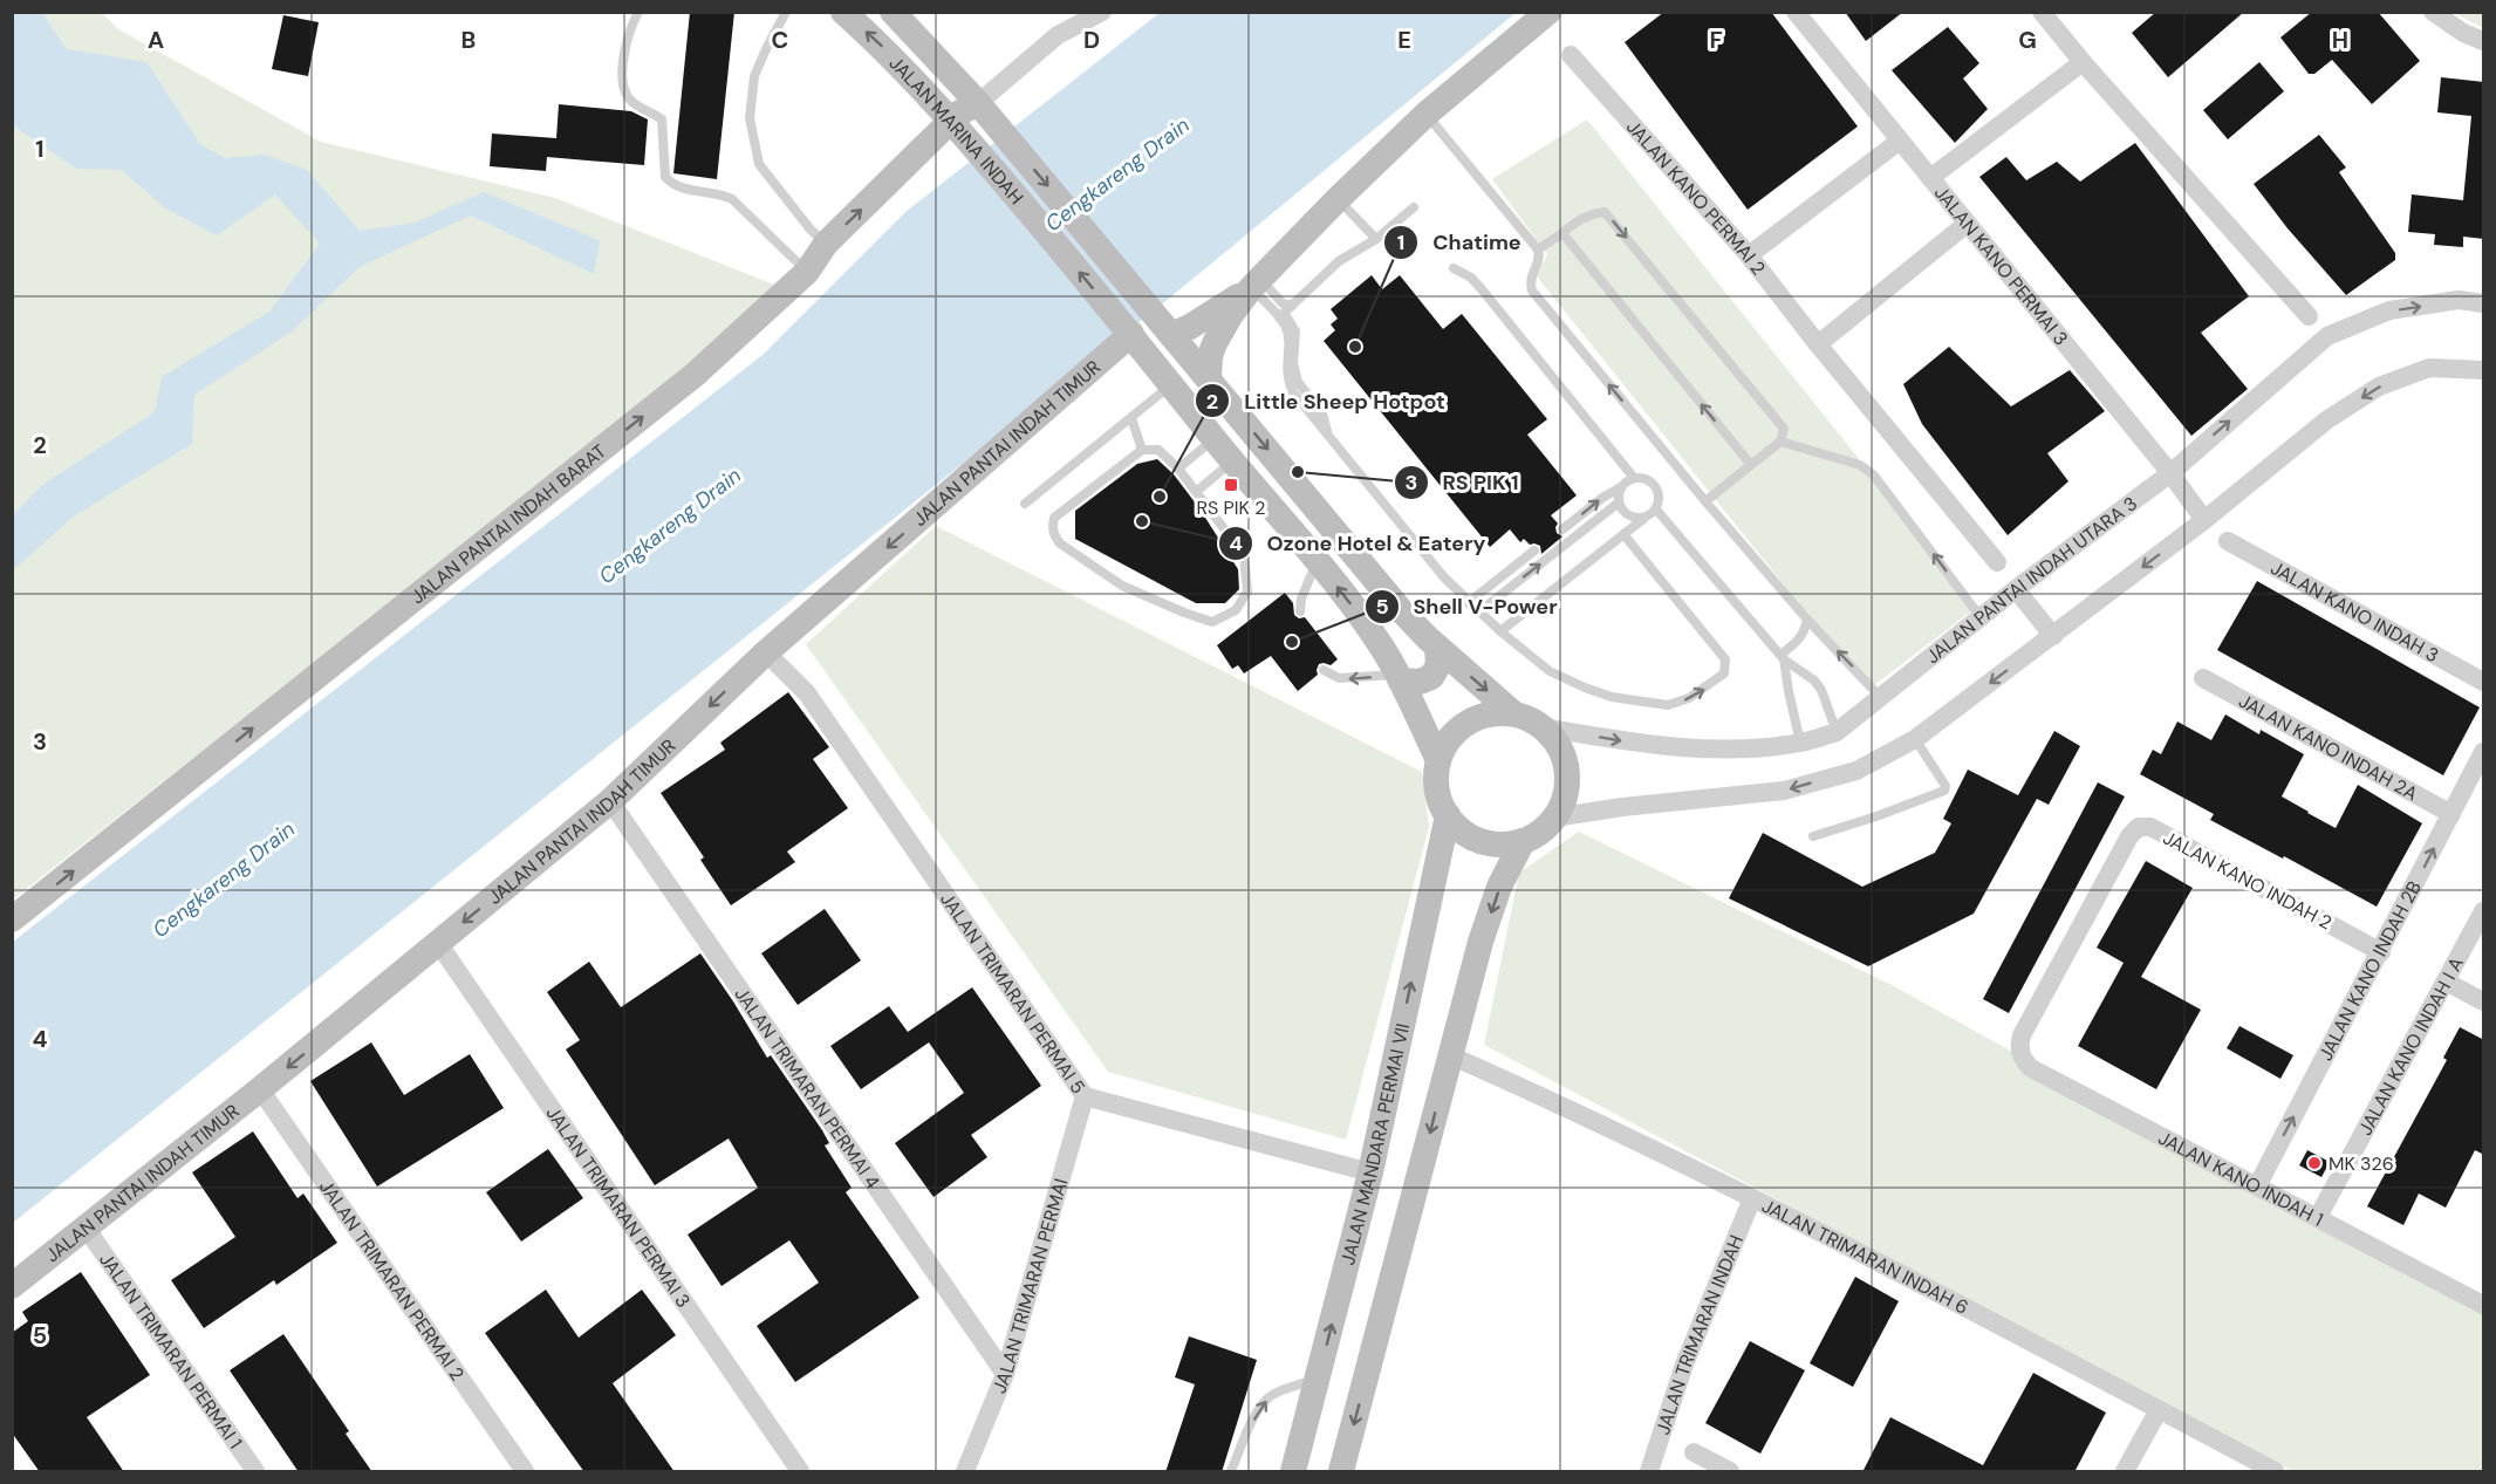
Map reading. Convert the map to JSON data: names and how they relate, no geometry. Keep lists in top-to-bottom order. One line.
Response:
{"streets":{"main road":["JALAN MARINA INDAH","JALAN PANTAI INDAH TIMUR","JALAN PANTAI INDAH BARAT","JALAN MANDARA PERMAI VII"],"street":["JALAN KANO PERMAI 2","JALAN KANO PERMAI 3","JALAN PANTAI INDAH UTARA 3","JALAN KANO INDAH 3","JALAN KANO INDAH 2A","JALAN KANO INDAH 2","JALAN KANO INDAH 2B","JALAN TRIMARAN PERMAI 5","JALAN KANO INDAH I A","JALAN TRIMARAN PERMAI 4","JALAN KANO INDAH 1","JALAN TRIMARAN PERMAI 3","JALAN TRIMARAN INDAH 6","JALAN TRIMARAN PERMAI 2","JALAN TRIMARAN PERMAI","JALAN TRIMARAN INDAH","JALAN TRIMARAN PERMAI 1"]},"crossings":[["JALAN MARINA INDAH","JALAN PANTAI INDAH TIMUR"],["JALAN MARINA INDAH","JALAN PANTAI INDAH BARAT"],["JALAN MARINA INDAH","JALAN PANTAI INDAH UTARA 3"],["JALAN MARINA INDAH","JALAN MANDARA PERMAI VII"],["JALAN KANO PERMAI 3","JALAN PANTAI INDAH UTARA 3"],["JALAN PANTAI INDAH TIMUR","JALAN TRIMARAN PERMAI 5"],["JALAN PANTAI INDAH TIMUR","JALAN TRIMARAN PERMAI 4"],["JALAN PANTAI INDAH TIMUR","JALAN TRIMARAN PERMAI 3"],["JALAN PANTAI INDAH TIMUR","JALAN TRIMARAN PERMAI 2"],["JALAN PANTAI INDAH TIMUR","JALAN TRIMARAN PERMAI 1"],["JALAN PANTAI INDAH UTARA 3","JALAN MANDARA PERMAI VII"],["JALAN KANO INDAH 2A","JALAN KANO INDAH 2B"],["JALAN KANO INDAH 2","JALAN KANO INDAH 2B"],["JALAN KANO INDAH 2","JALAN KANO INDAH 1"],["JALAN KANO INDAH 2B","JALAN KANO INDAH 1"],["JALAN TRIMARAN PERMAI 5","JALAN MANDARA PERMAI VII"],["JALAN TRIMARAN PERMAI 5","JALAN TRIMARAN PERMAI"],["JALAN KANO INDAH I A","JALAN KANO INDAH 1"],["JALAN TRIMARAN PERMAI 4","JALAN TRIMARAN PERMAI"],["JALAN TRIMARAN INDAH 6","JALAN TRIMARAN INDAH"]],"one_way":["JALAN PANTAI INDAH TIMUR","JALAN PANTAI INDAH BARAT","JALAN KANO INDAH 2B"],"water":["Cengkareng Drain"],"places":{"other":["Chatime","RS PIK 1","Little Sheep Hotpot","Ozone Hotel & Eatery","Shell V-Power","MK 326"],"transit":["RS PIK 2"]},"grid":{"columns":["A","B","C","D","E","F","G","H"],"rows":["1","2","3","4","5"]}}
